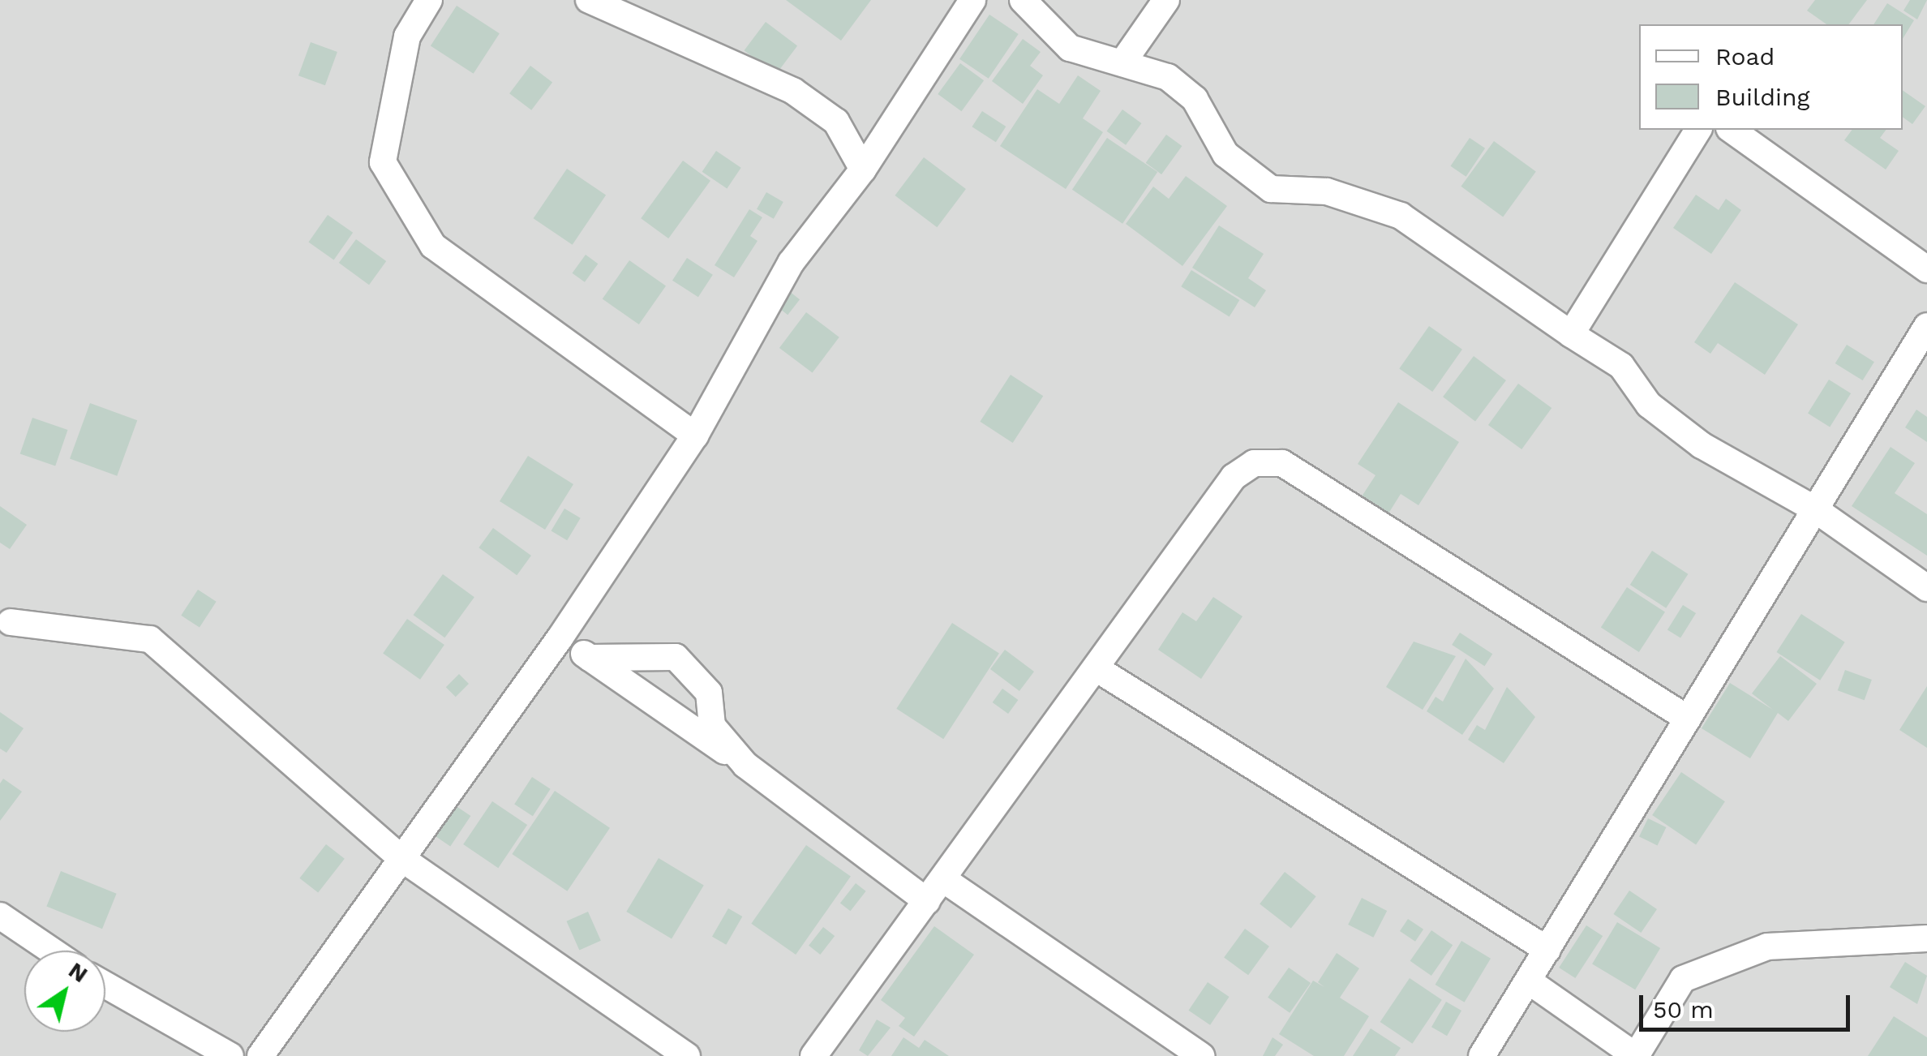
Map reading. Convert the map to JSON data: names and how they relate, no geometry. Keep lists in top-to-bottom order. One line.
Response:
{"legend":["Road","Building"],"scale_bar":"50 m","north":"top right"}
